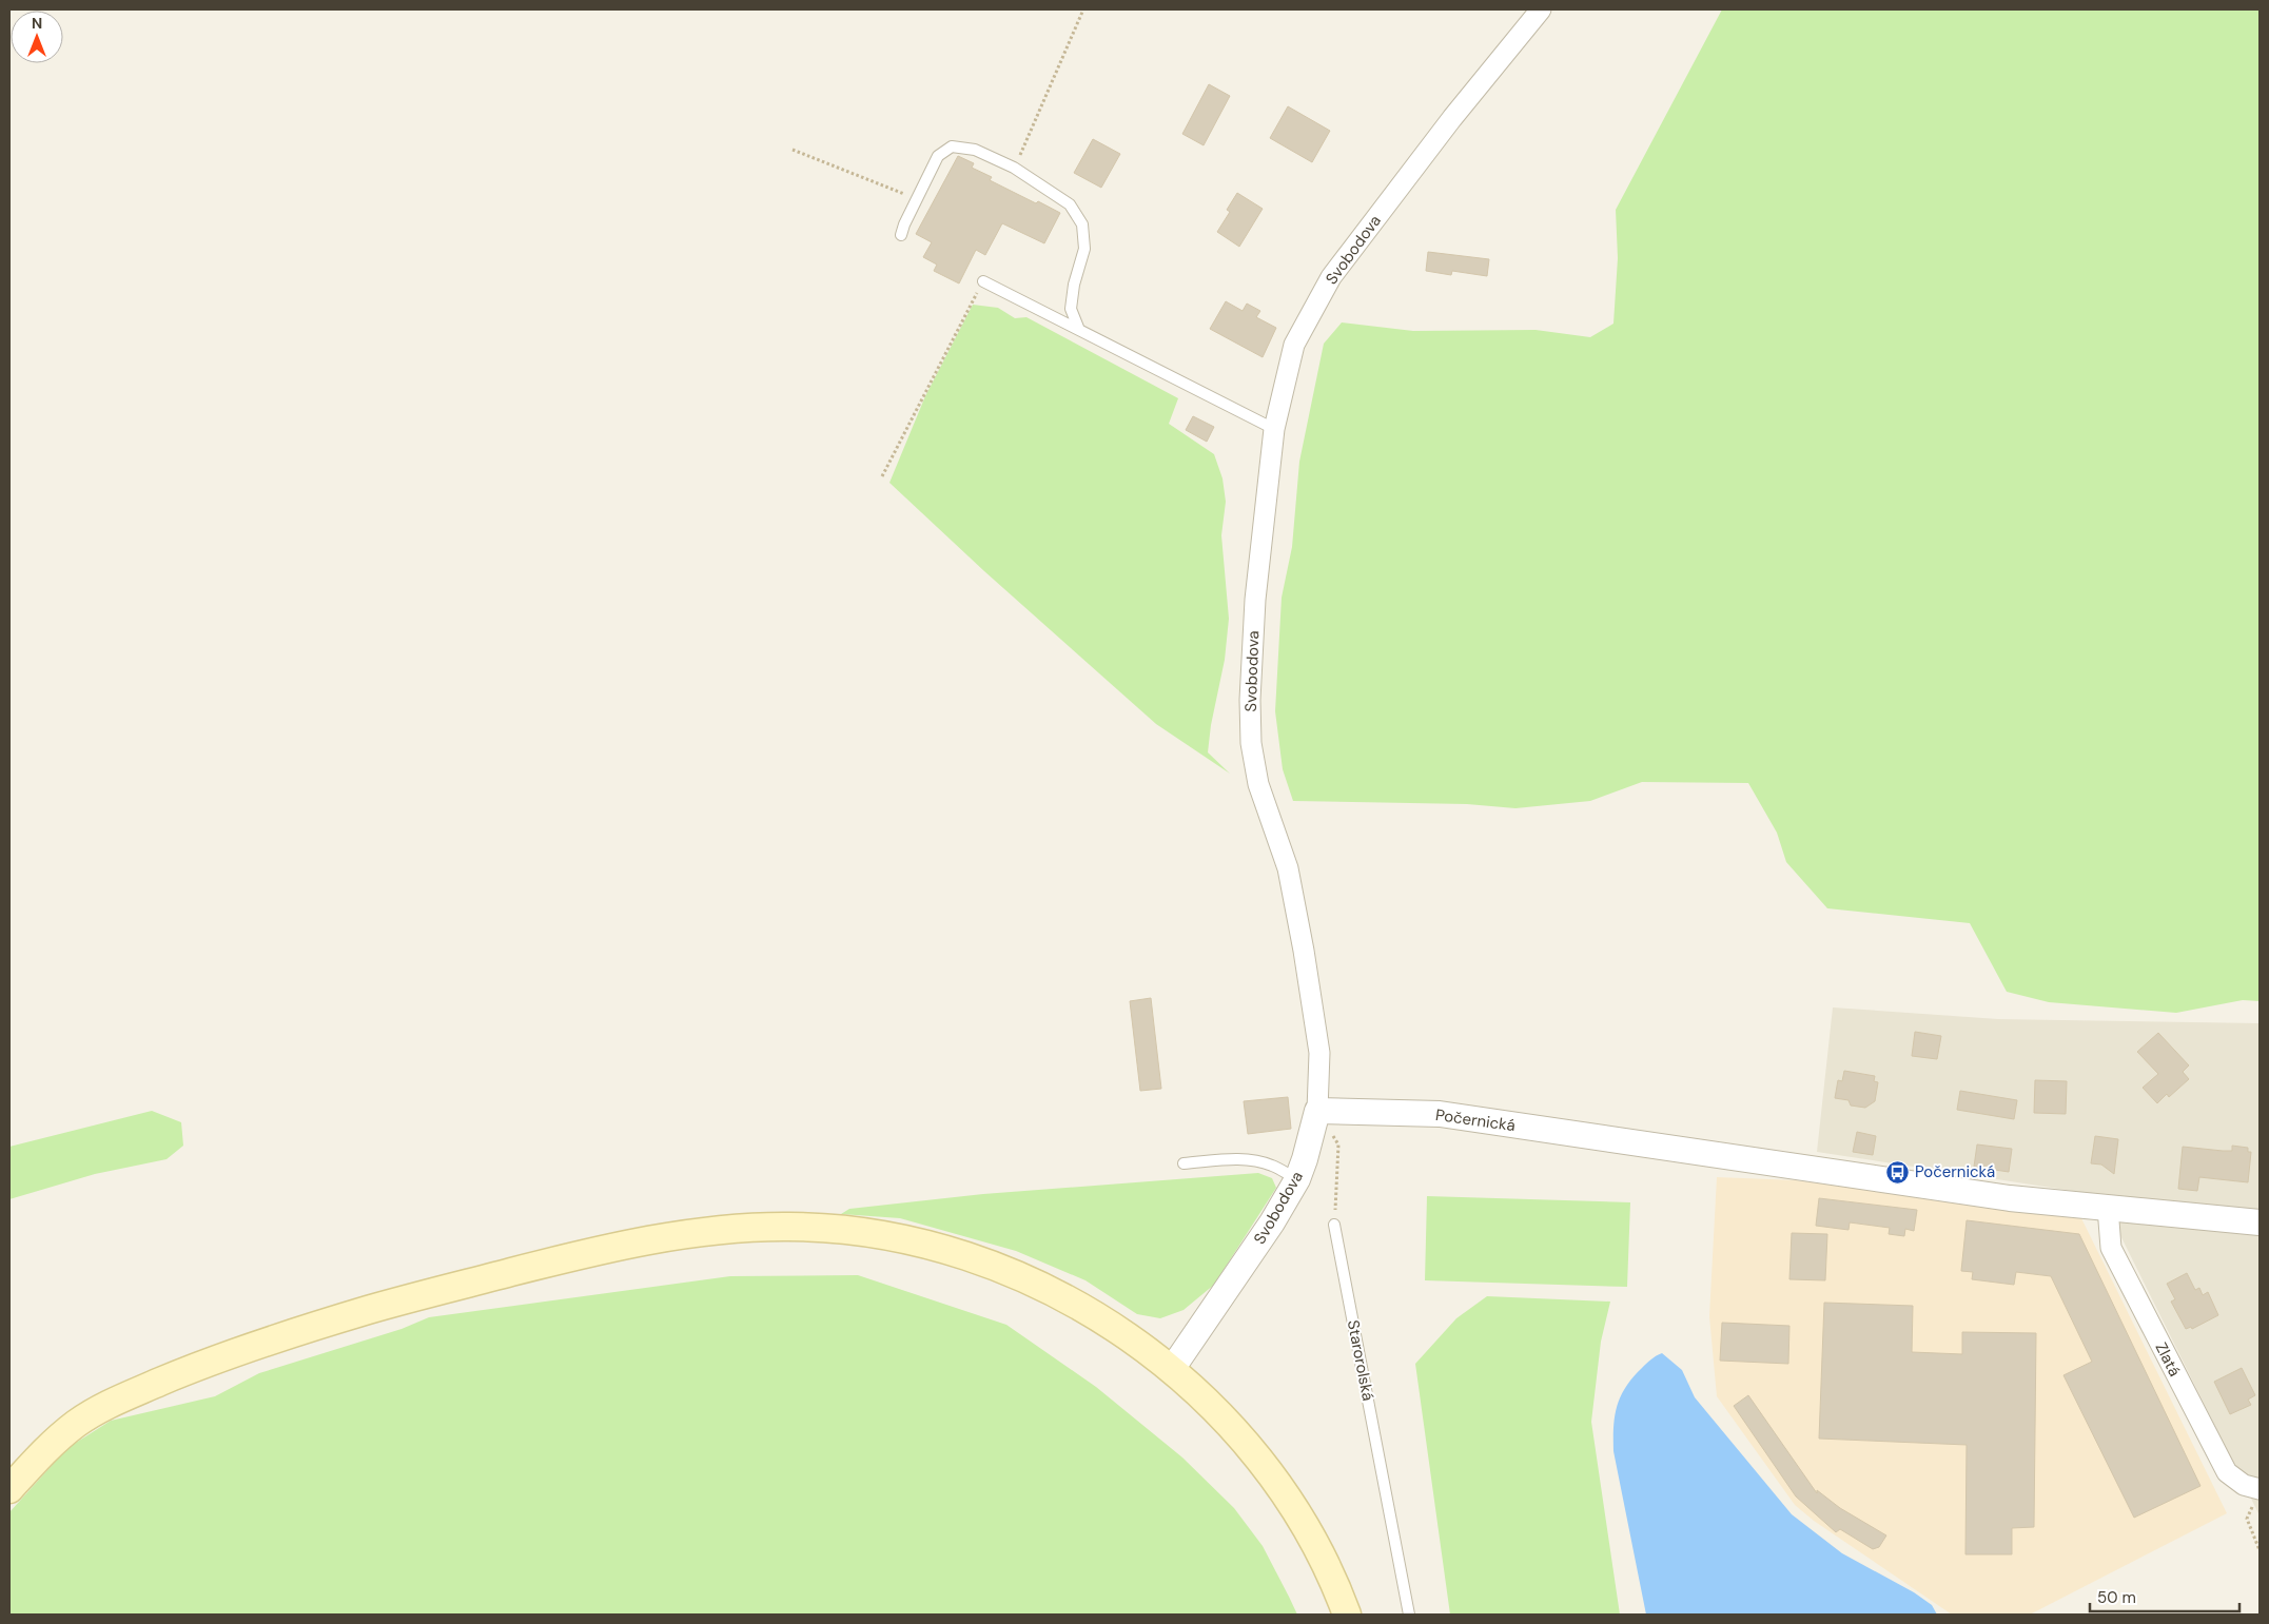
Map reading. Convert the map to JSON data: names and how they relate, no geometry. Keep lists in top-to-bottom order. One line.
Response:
{"streets":{"street":["Svobodova","Počernická","Zlatá"],"lane":["Starorolská"]},"crossings":[["Svobodova","Počernická"],["Počernická","Zlatá"]],"places":{"bus stop":["Počernická"]},"scale_bar":"50 m","north":"top"}
